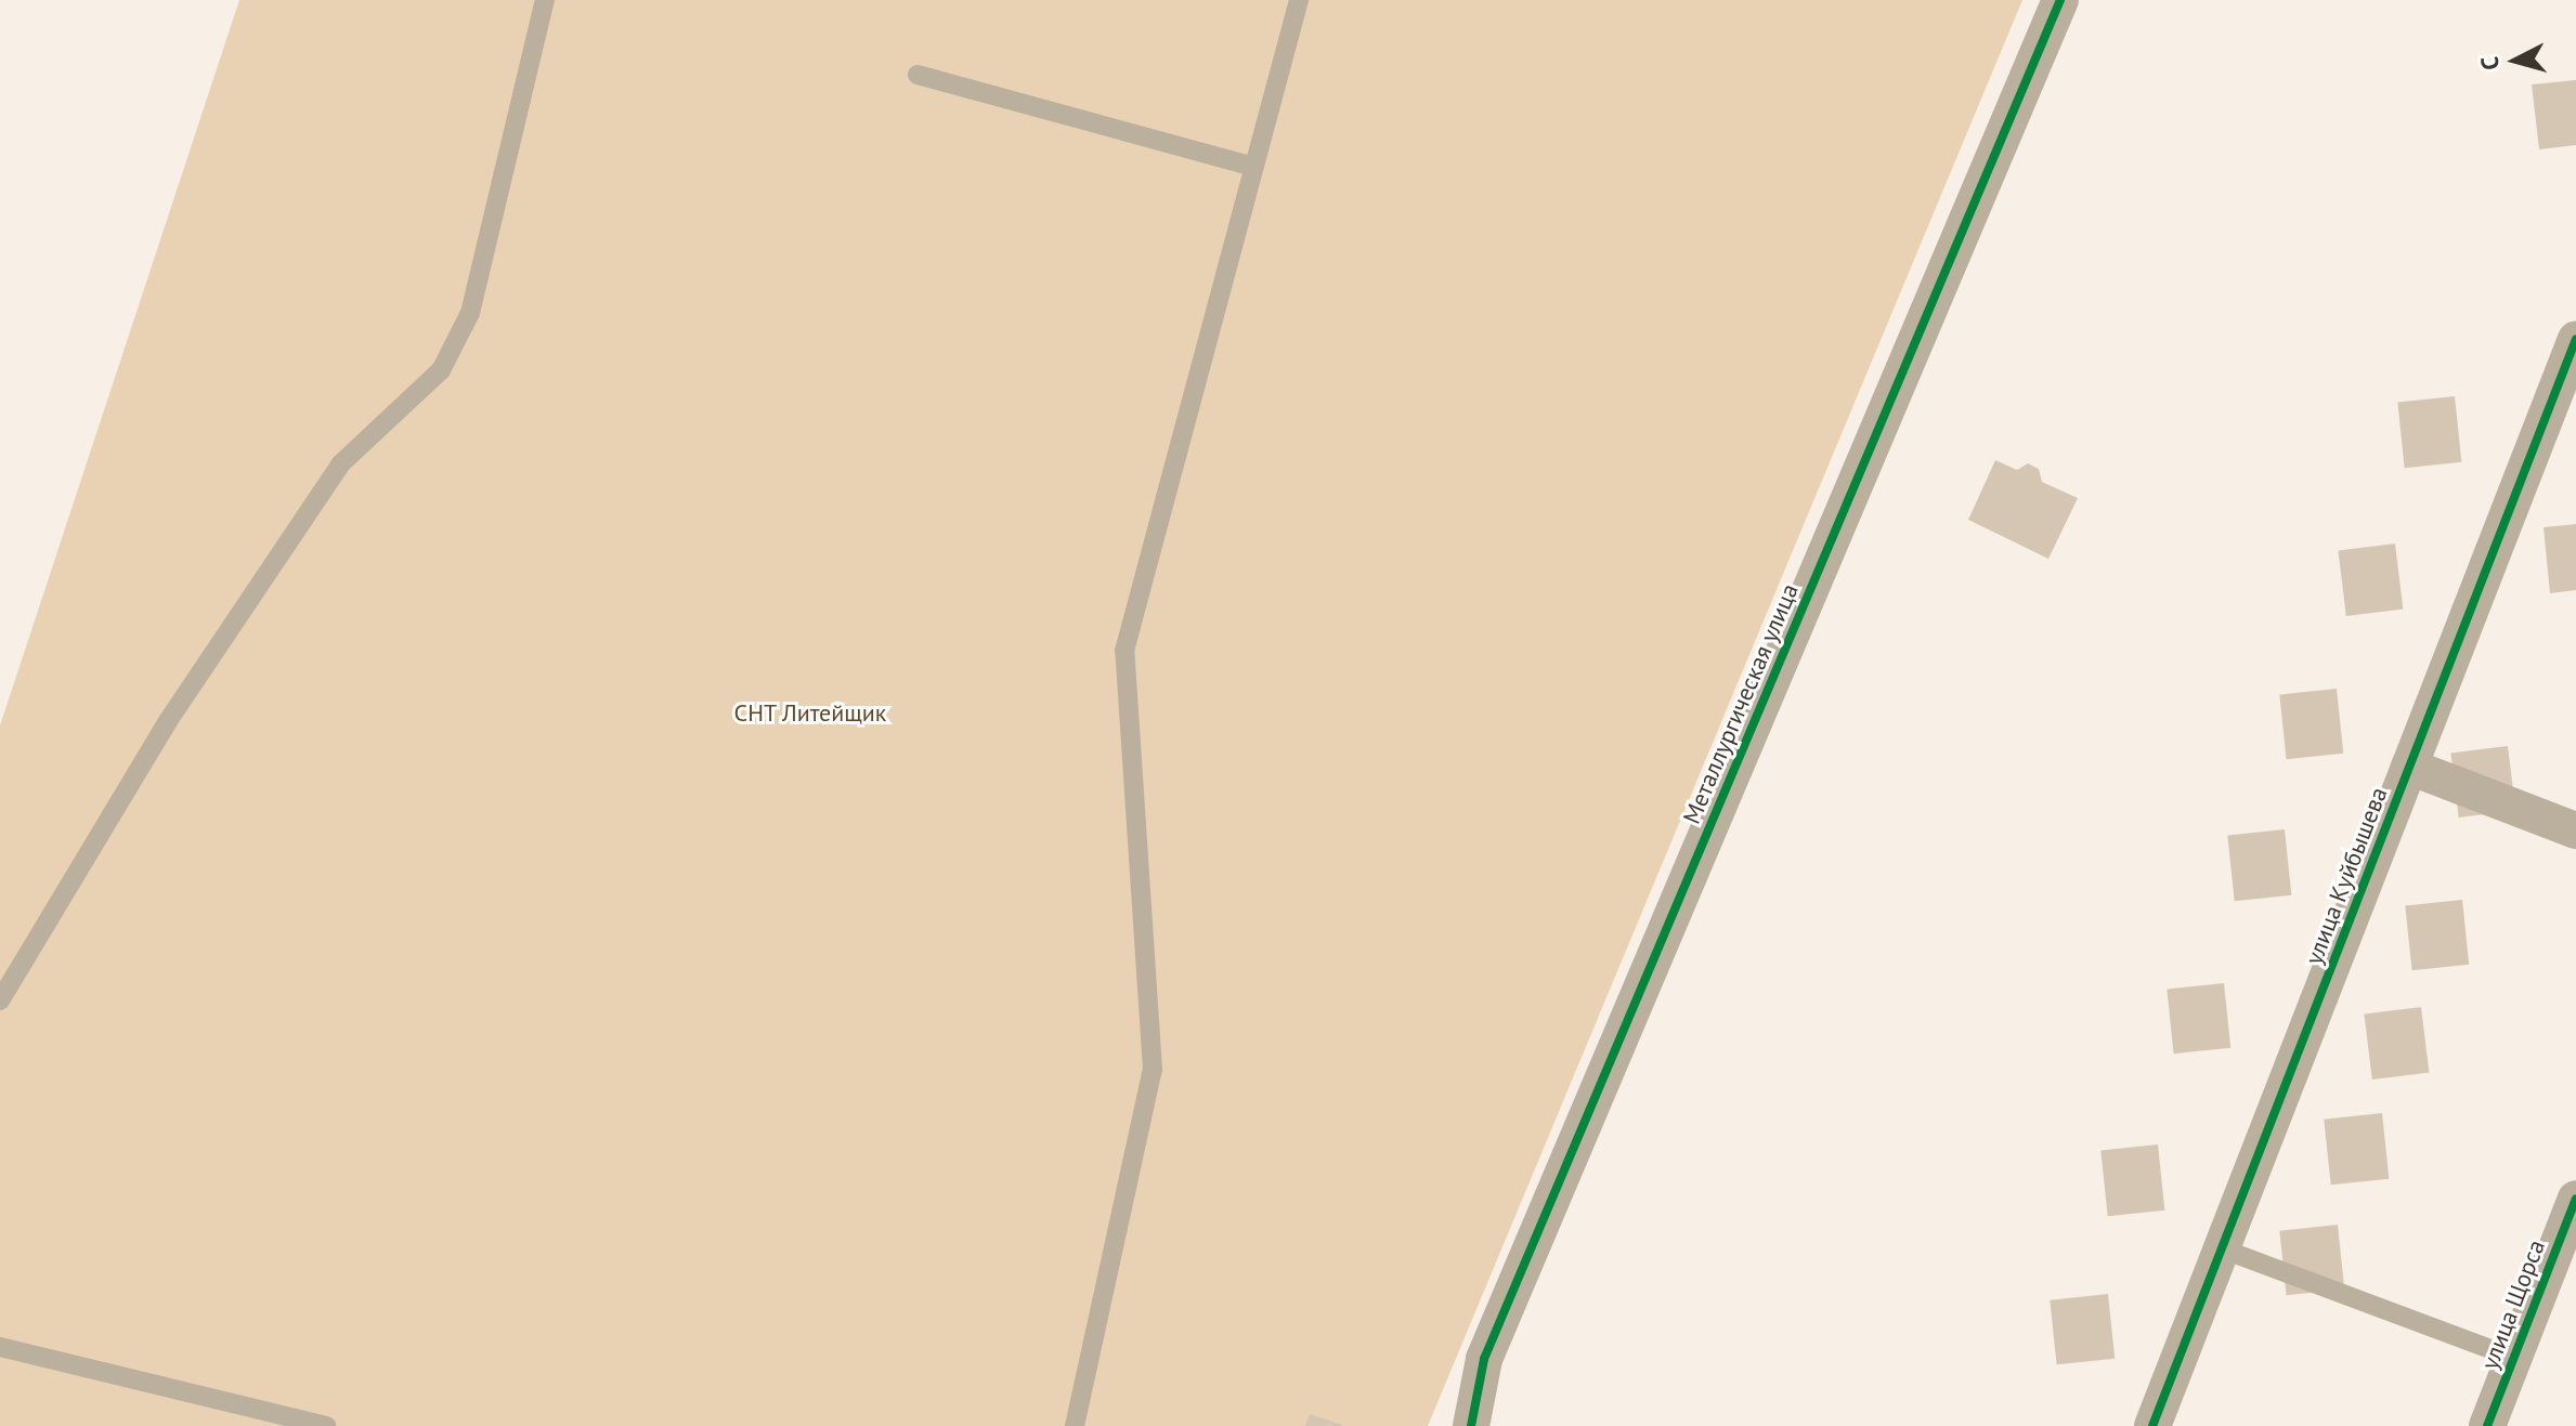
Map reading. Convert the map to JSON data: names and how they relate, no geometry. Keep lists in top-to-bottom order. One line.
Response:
{"streets":{"street":["Металлургическая улица","улица Куйбышева","улица Щорса"]},"parks":["СНТ Литейщик"],"north":"left"}
